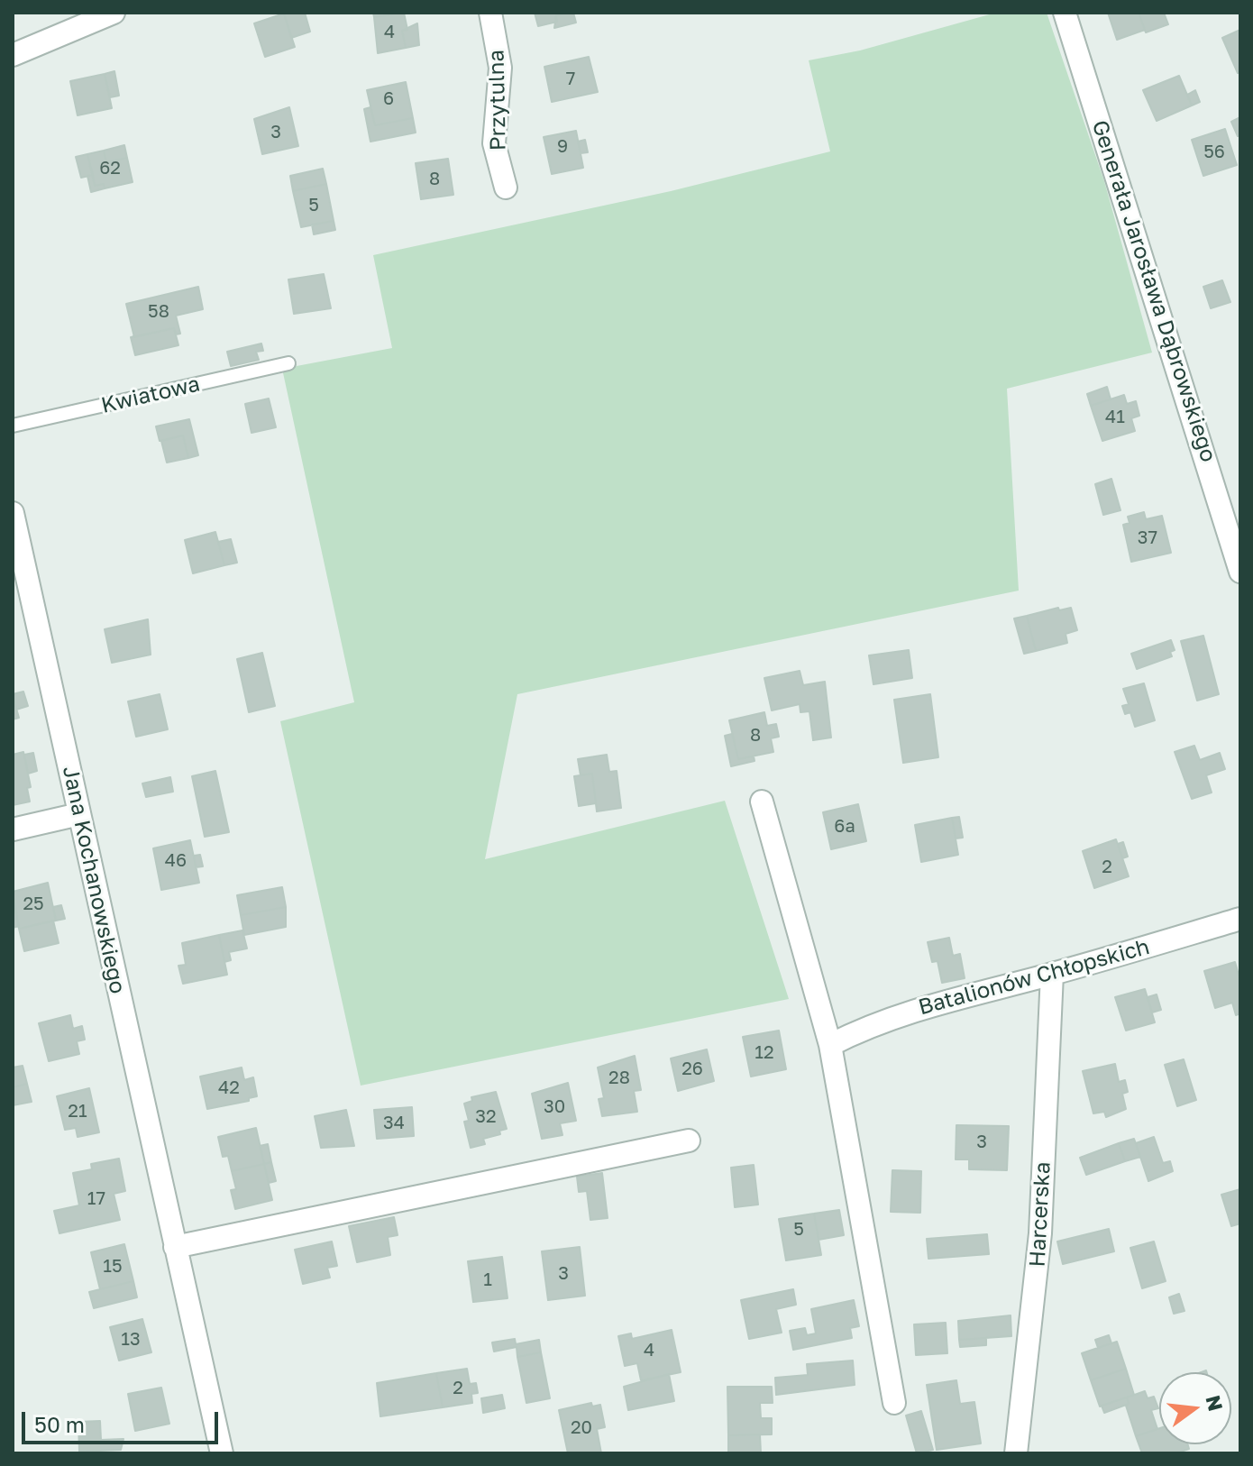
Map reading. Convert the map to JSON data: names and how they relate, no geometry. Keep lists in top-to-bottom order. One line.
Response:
{"streets":{"street":["Przytulna","Generała Jarosława Dąbrowskiego","Jana Kochanowskiego","Batalionów Chłopskich","Harcerska"],"lane":["Kwiatowa"]},"crossings":[["Batalionów Chłopskich","Harcerska"]],"house_numbers":["4","7","6","3","9","56","62","8","5","58","41","37","8","6a","46","2","25","12","26","28","42","30","21","32","34","3","17","5","15","3","1","13","4","2","20"],"scale_bar":"50 m","north":"right"}
